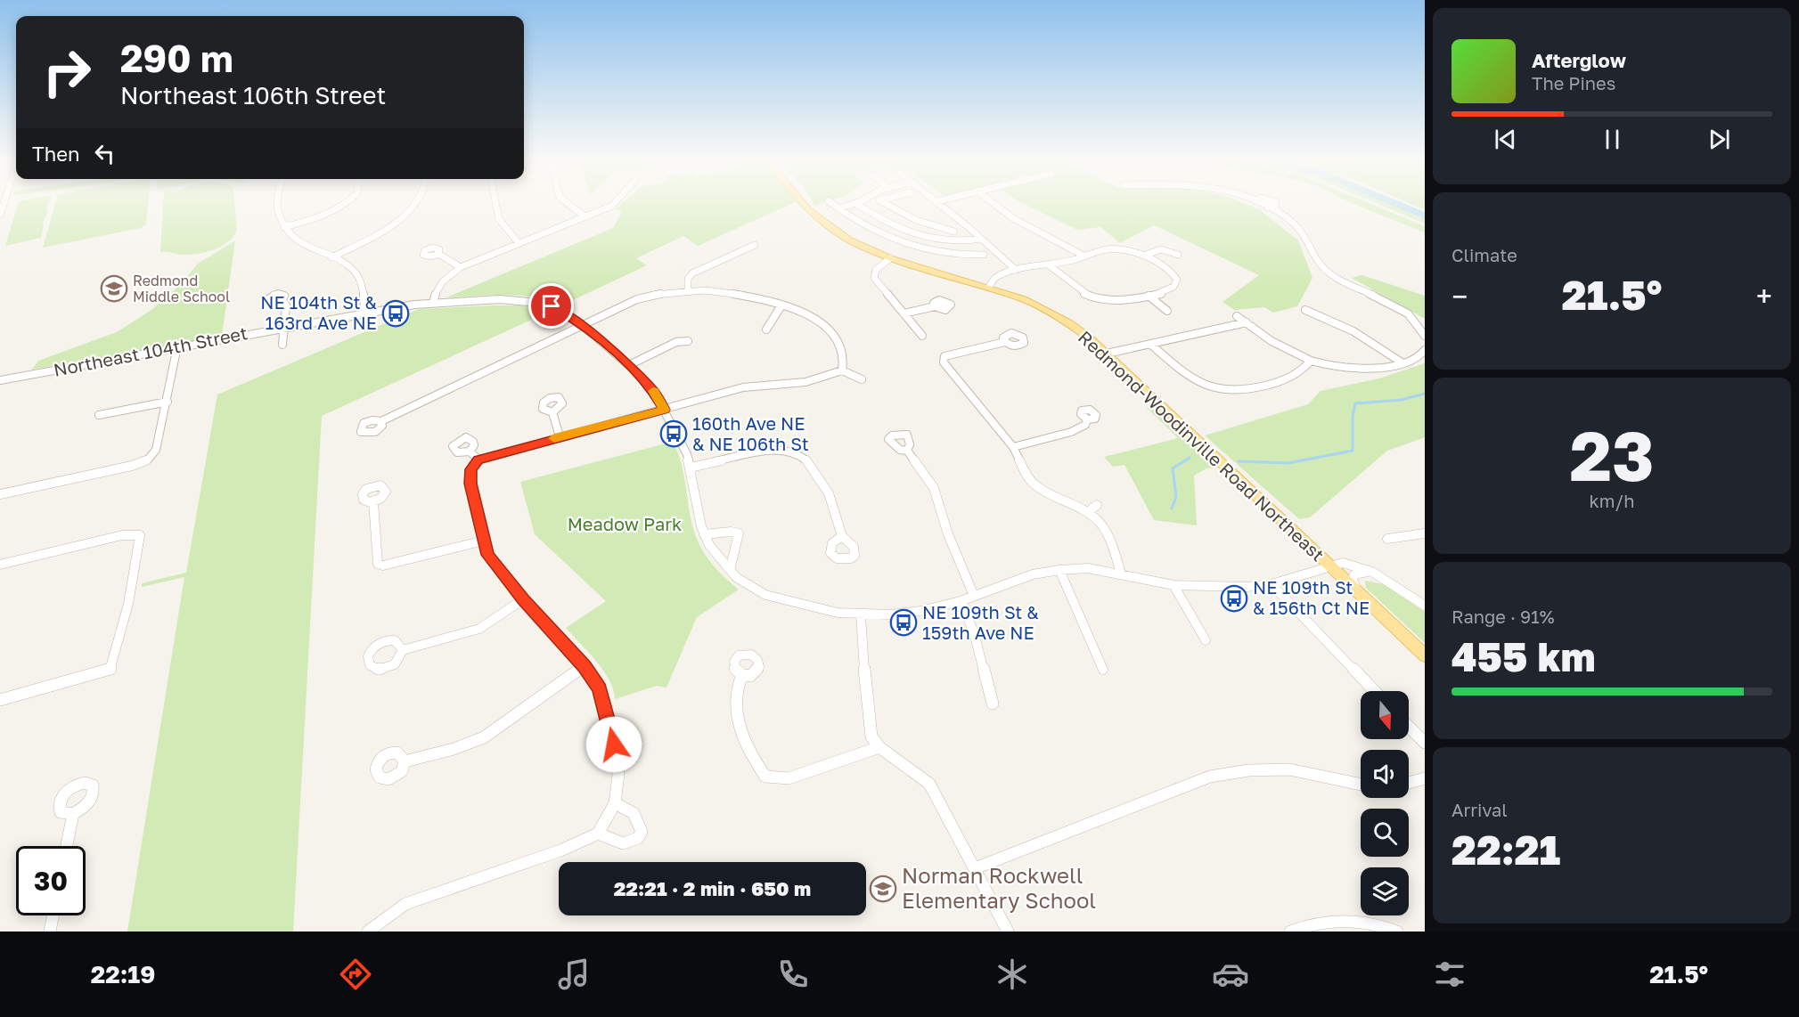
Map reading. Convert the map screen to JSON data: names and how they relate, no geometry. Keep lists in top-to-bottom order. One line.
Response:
{"streets":{"main road":["Redmond-Woodinville Road Northeast"],"street":["Northeast 104th Street"]},"parks":["Meadow Park"],"places":{"school or university":["Redmond Middle School","Norman Rockwell Elementary School"],"bus stop":["NE 104th St & 163rd Ave NE","160th Ave NE & NE 106th St","NE 109th St & 156th Ct NE","NE 109th St & 159th Ave NE"]},"north":"bottom","page":{"turn":["290 m","Northeast 106th Street"],"song":["Afterglow","The Pines"],"then":"Then","tile":["Climate",["23","km/h"],["Range · 91%","455 km"],["Arrival","22:21"]],"heat":["−","21.5°","+"],"limit":"30","trip":"22:21 · 2 min · 650 m","tabs":["22:19","21.5°"]}}
